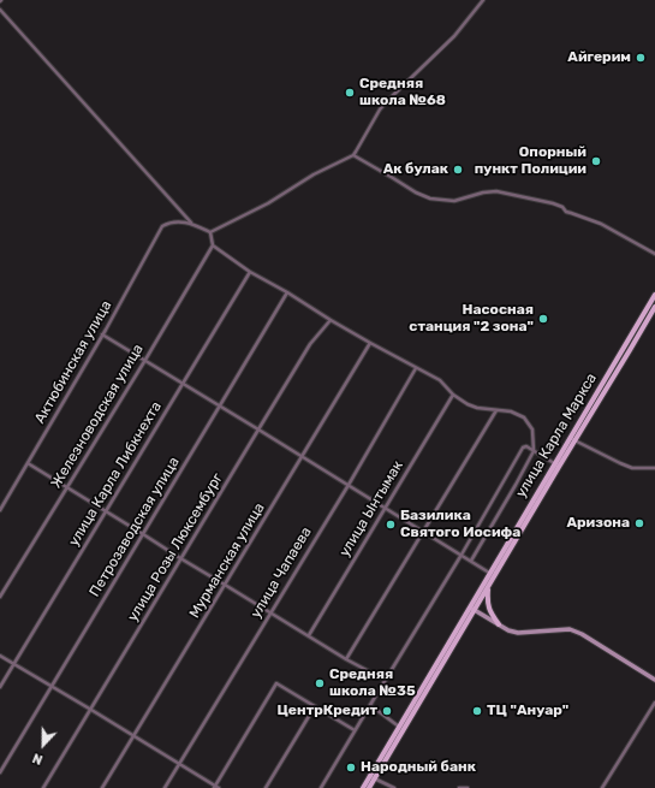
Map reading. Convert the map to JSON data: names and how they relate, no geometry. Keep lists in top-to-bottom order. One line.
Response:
{"streets":{"main road":["улица Карла Маркса"],"street":["Актюбинская улица","Железноводская улица","улица Карла Либкнехта","улица Ынтымак","Петрозаводская улица","улица Розы Люксембург","Мурманская улица","улица Чапаева"]},"places":["Айгерим","Средняя школа №68","Опорный пункт Полиции","Ак булак","Насосная станция \"2 зона\"","Аризона","Базилика Святого Иосифа","Средняя школа №35","ЦентрКредит","ТЦ \"Ануар\"","Народный банк"],"north":"bottom"}
